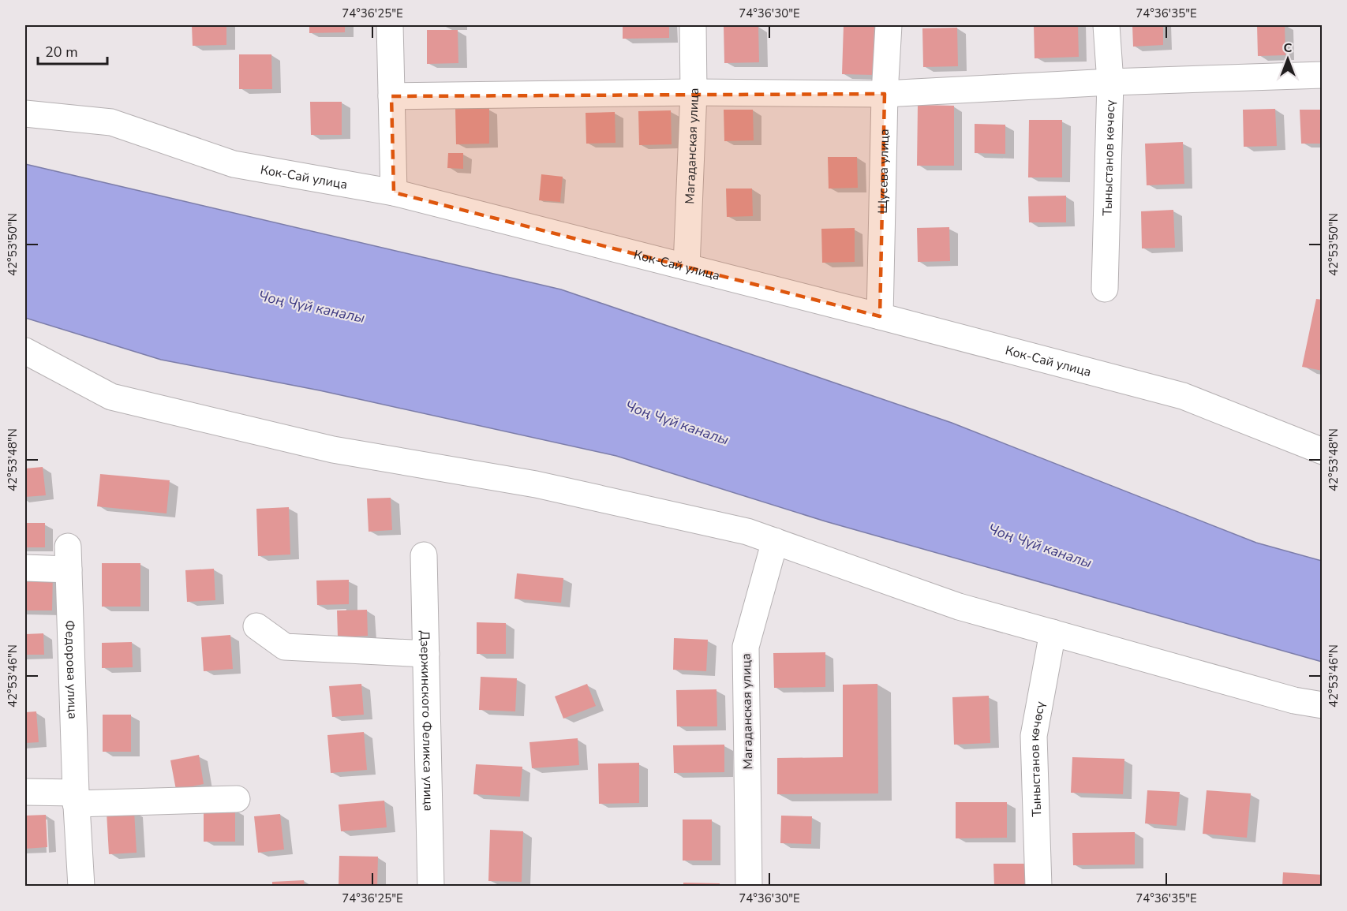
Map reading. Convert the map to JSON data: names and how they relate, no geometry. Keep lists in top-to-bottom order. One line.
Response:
{"streets":{"street":["Магаданская улица","Тыныстанов көчөсү","Щусева улица","Кок-Сай улица","Федорова улица","Дзержинского Феликса улица"]},"crossings":[["Магаданская улица","Кок-Сай улица"],["Щусева улица","Кок-Сай улица"]],"water":["Чоң Чүй каналы"],"scale_bar":"20 m","north":"top","coordinates":["74°36'25\"E","74°36'30\"E","74°36'35\"E","42°53'50\"N","42°53'48\"N","42°53'46\"N"]}
